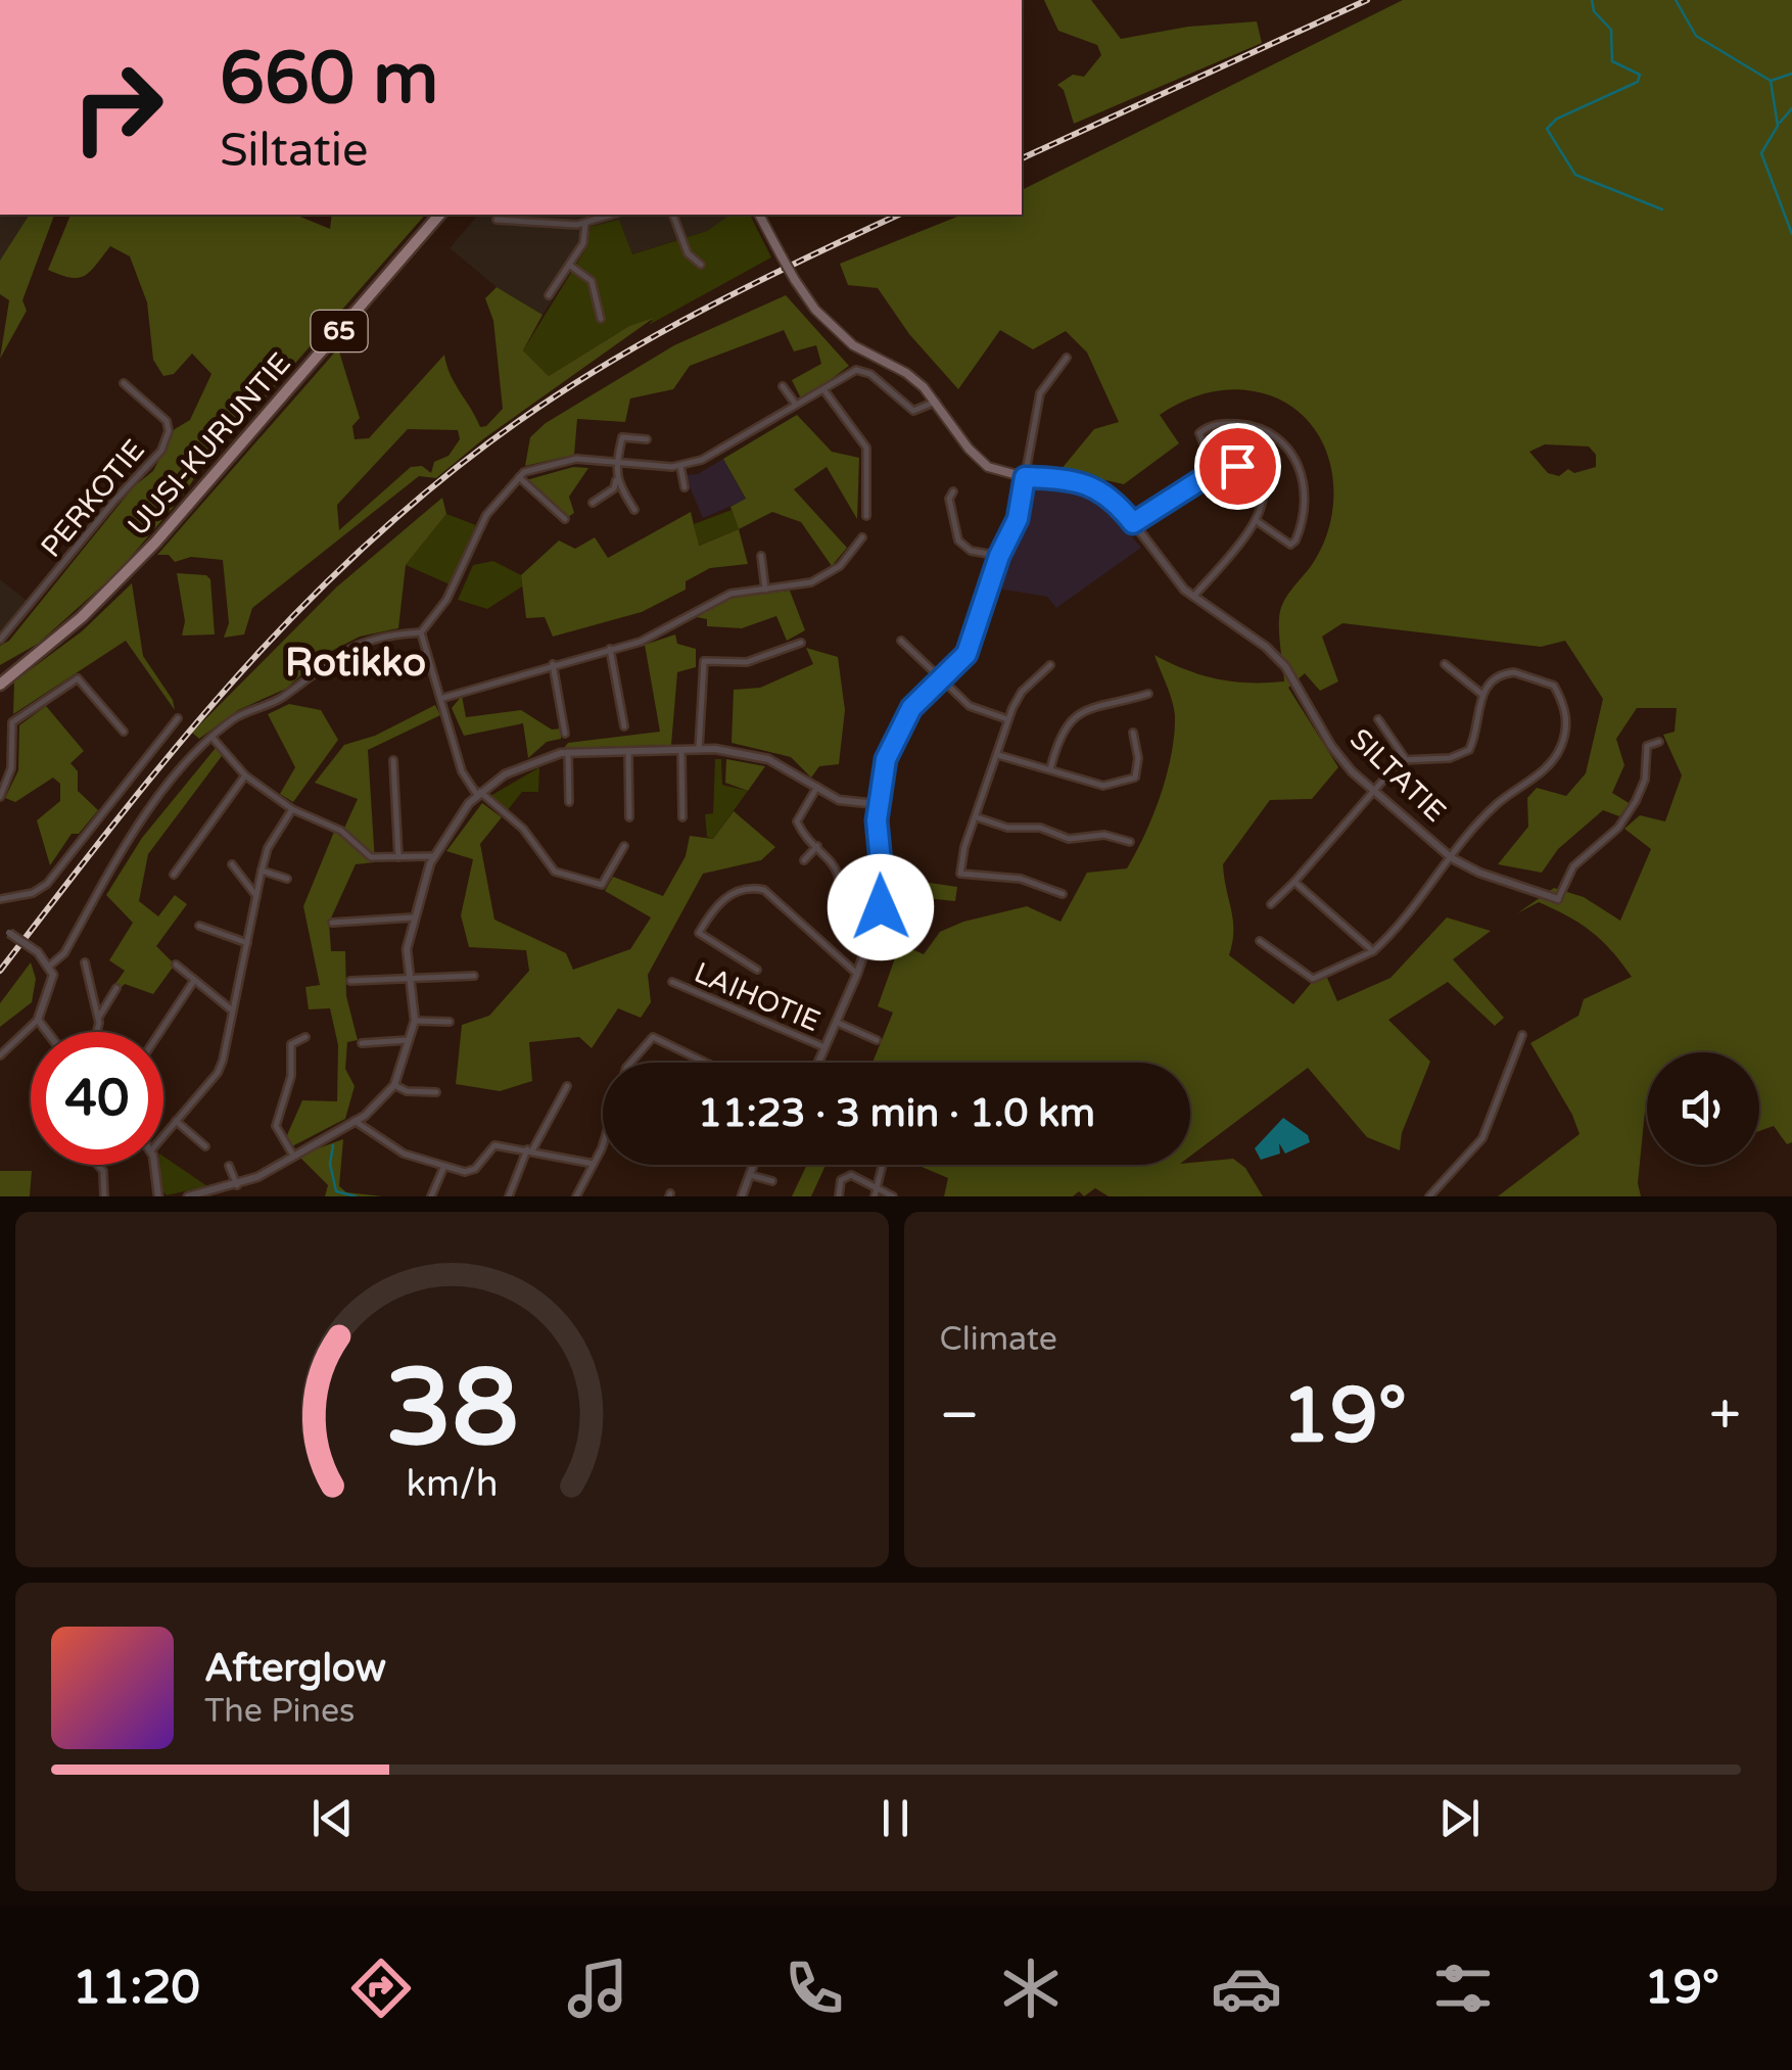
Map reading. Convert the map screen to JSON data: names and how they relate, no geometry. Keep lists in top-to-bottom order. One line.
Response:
{"streets":{"main road":["65","UUSI-KURUNTIE","SILTATIE"],"street":["PERKOTIE","LAIHOTIE"]},"districts":["Rotikko"],"page":{"turn":["660 m","Siltatie"],"limit":"40","trip":"11:23 · 3 min · 1.0 km","tile":"Climate","heat":["−","19°","+"],"song":["Afterglow","The Pines"],"tabs":["11:20","19°"],"gauge":["38","km/h"]}}
